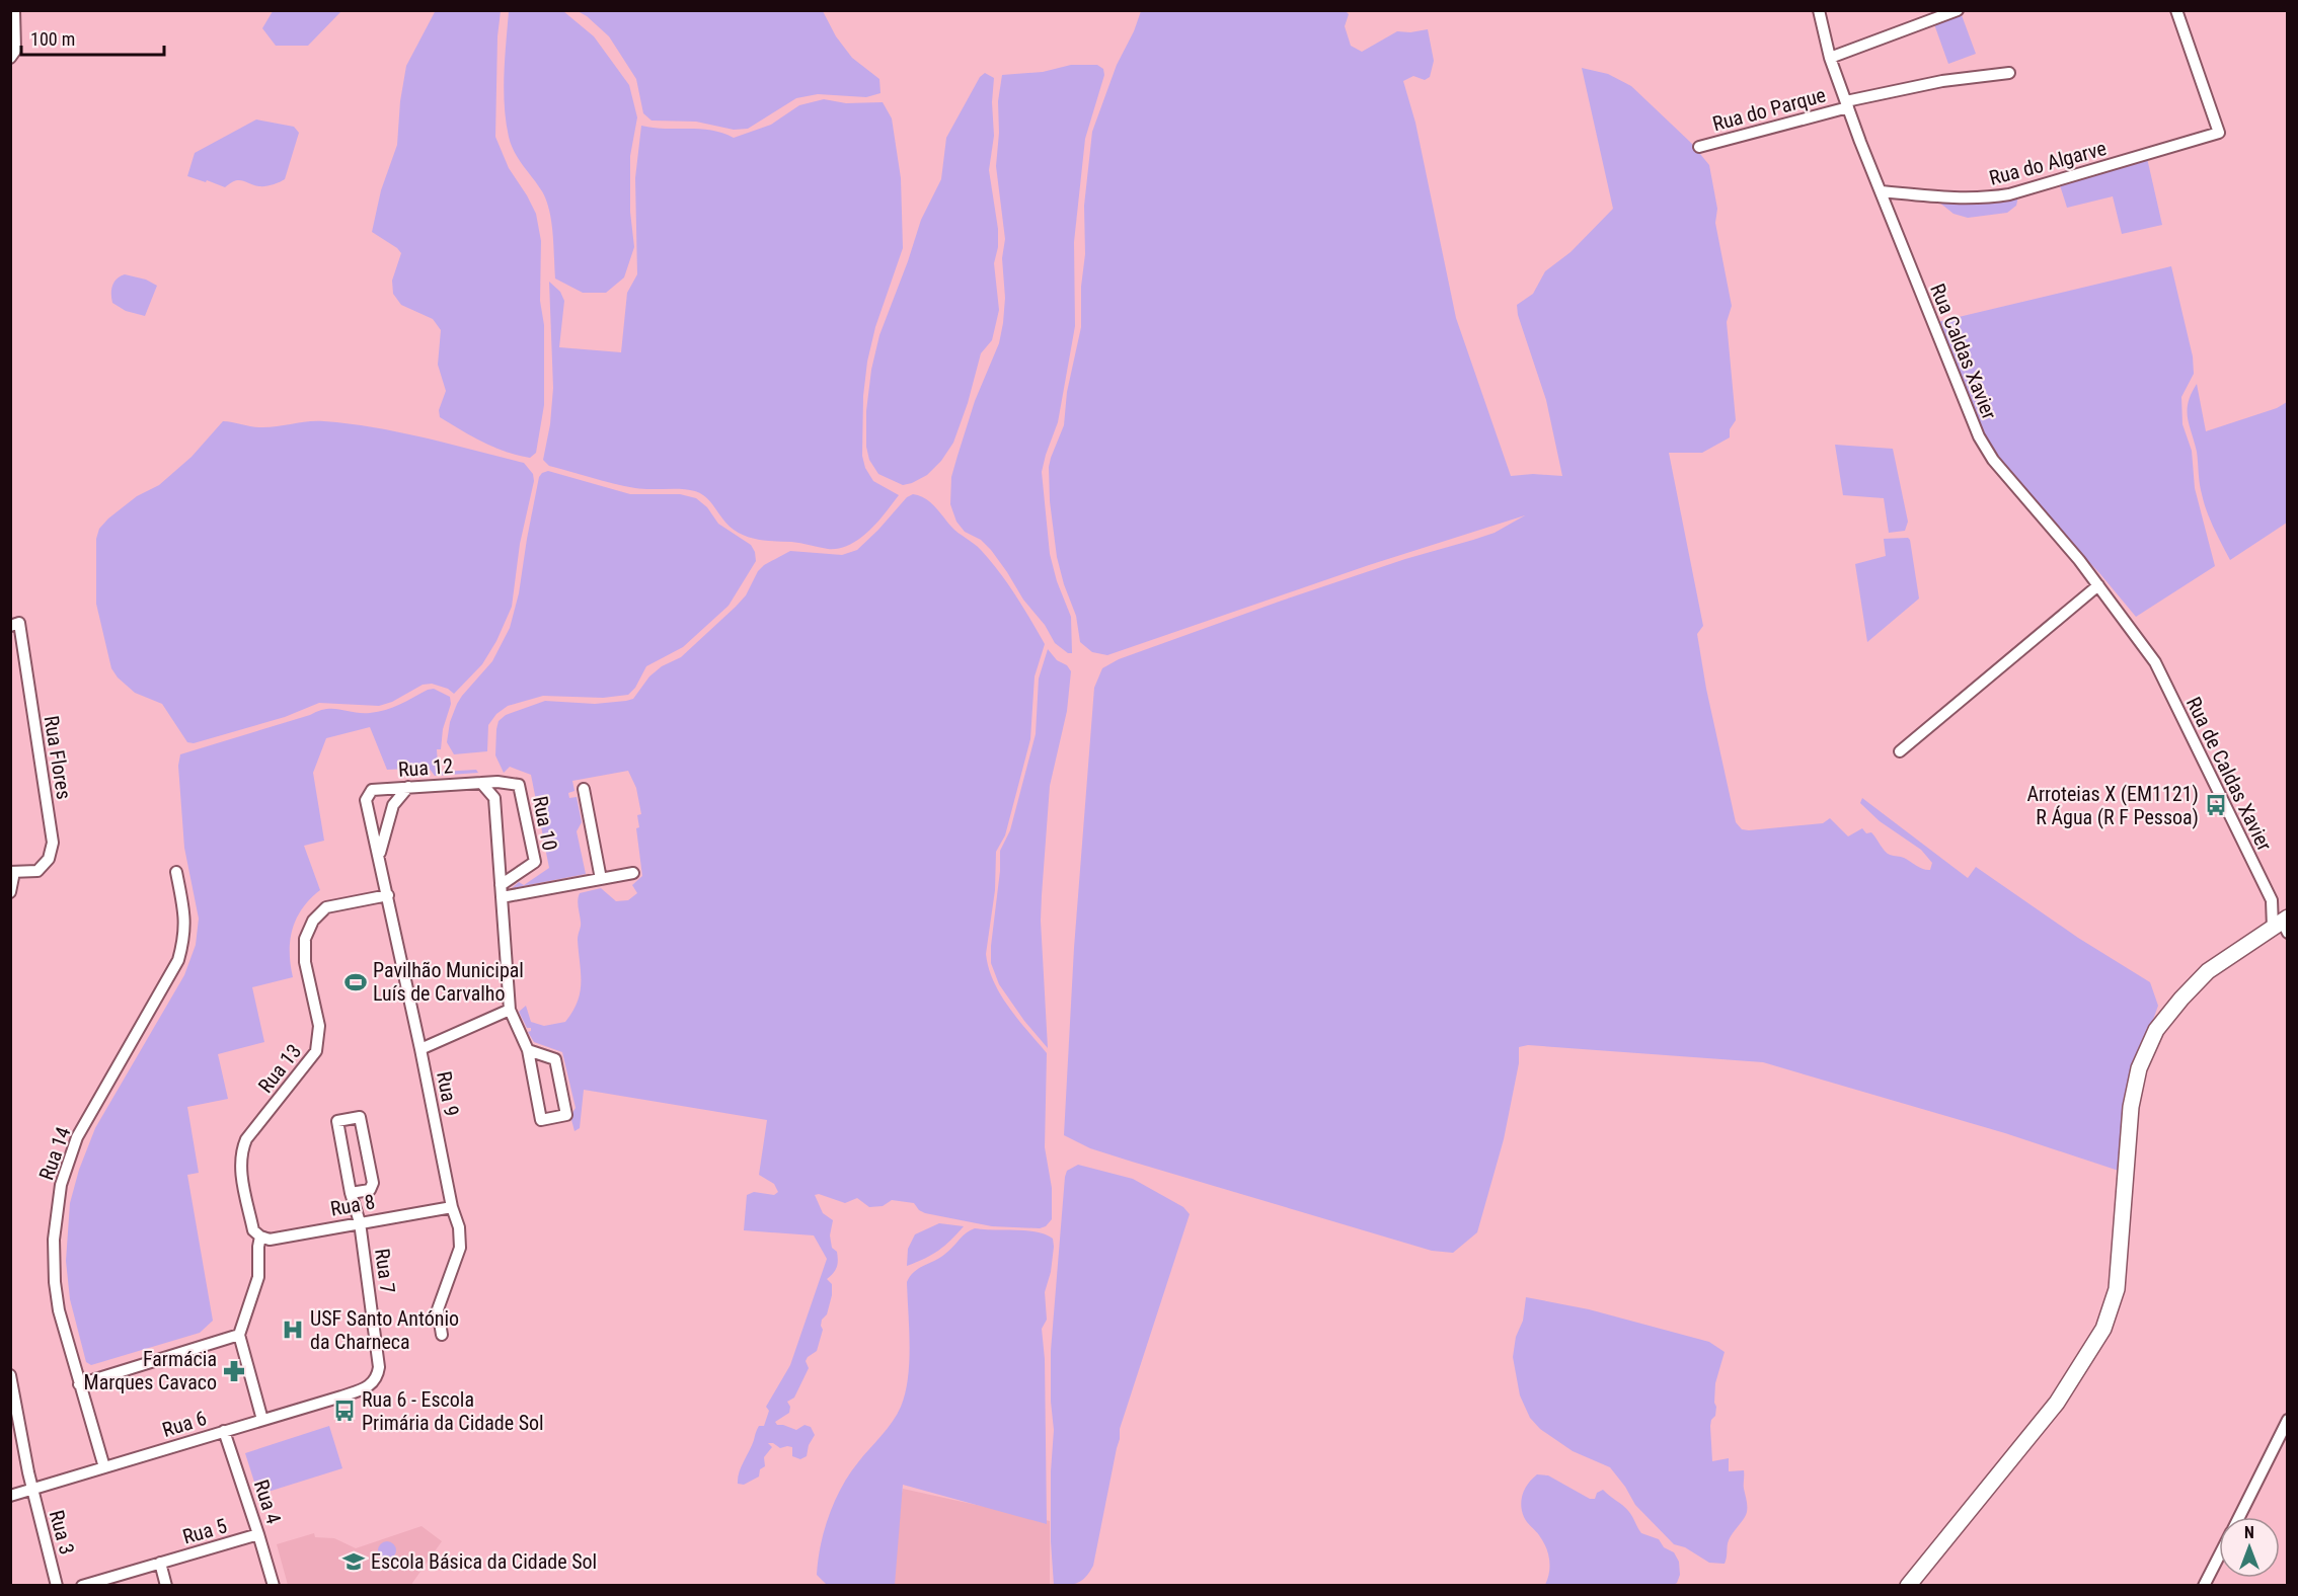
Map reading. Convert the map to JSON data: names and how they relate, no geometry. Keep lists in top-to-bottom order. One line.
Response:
{"streets":{"street":["Rua do Parque","Rua do Algarve","Rua Caldas Xavier","Rua Flores","Rua 12","Rua de Caldas Xavier","Rua 10","Rua 13","Rua 9","Rua 14","Rua 8","Rua 7","Rua 6","Rua 4","Rua 5","Rua 3"]},"crossings":[["Rua do Parque","Rua Caldas Xavier"],["Rua do Algarve","Rua Caldas Xavier"],["Rua Caldas Xavier","Rua de Caldas Xavier"],["Rua 12","Rua 10"],["Rua 12","Rua 9"],["Rua 13","Rua 9"],["Rua 13","Rua 8"],["Rua 9","Rua 8"],["Rua 14","Rua 6"],["Rua 8","Rua 7"],["Rua 7","Rua 6"],["Rua 6","Rua 4"],["Rua 6","Rua 3"],["Rua 4","Rua 5"]],"places":{"bus stop":["Arroteias X (EM1121) R Água (R F Pessoa)","Rua 6 - Escola Primária da Cidade Sol"],"sports":["Pavilhão Municipal Luís de Carvalho"],"hospital":["USF Santo António da Charneca"],"pharmacy":["Farmácia Marques Cavaco"],"school or university":["Escola Básica da Cidade Sol"]},"scale_bar":"100 m","north":"top"}
